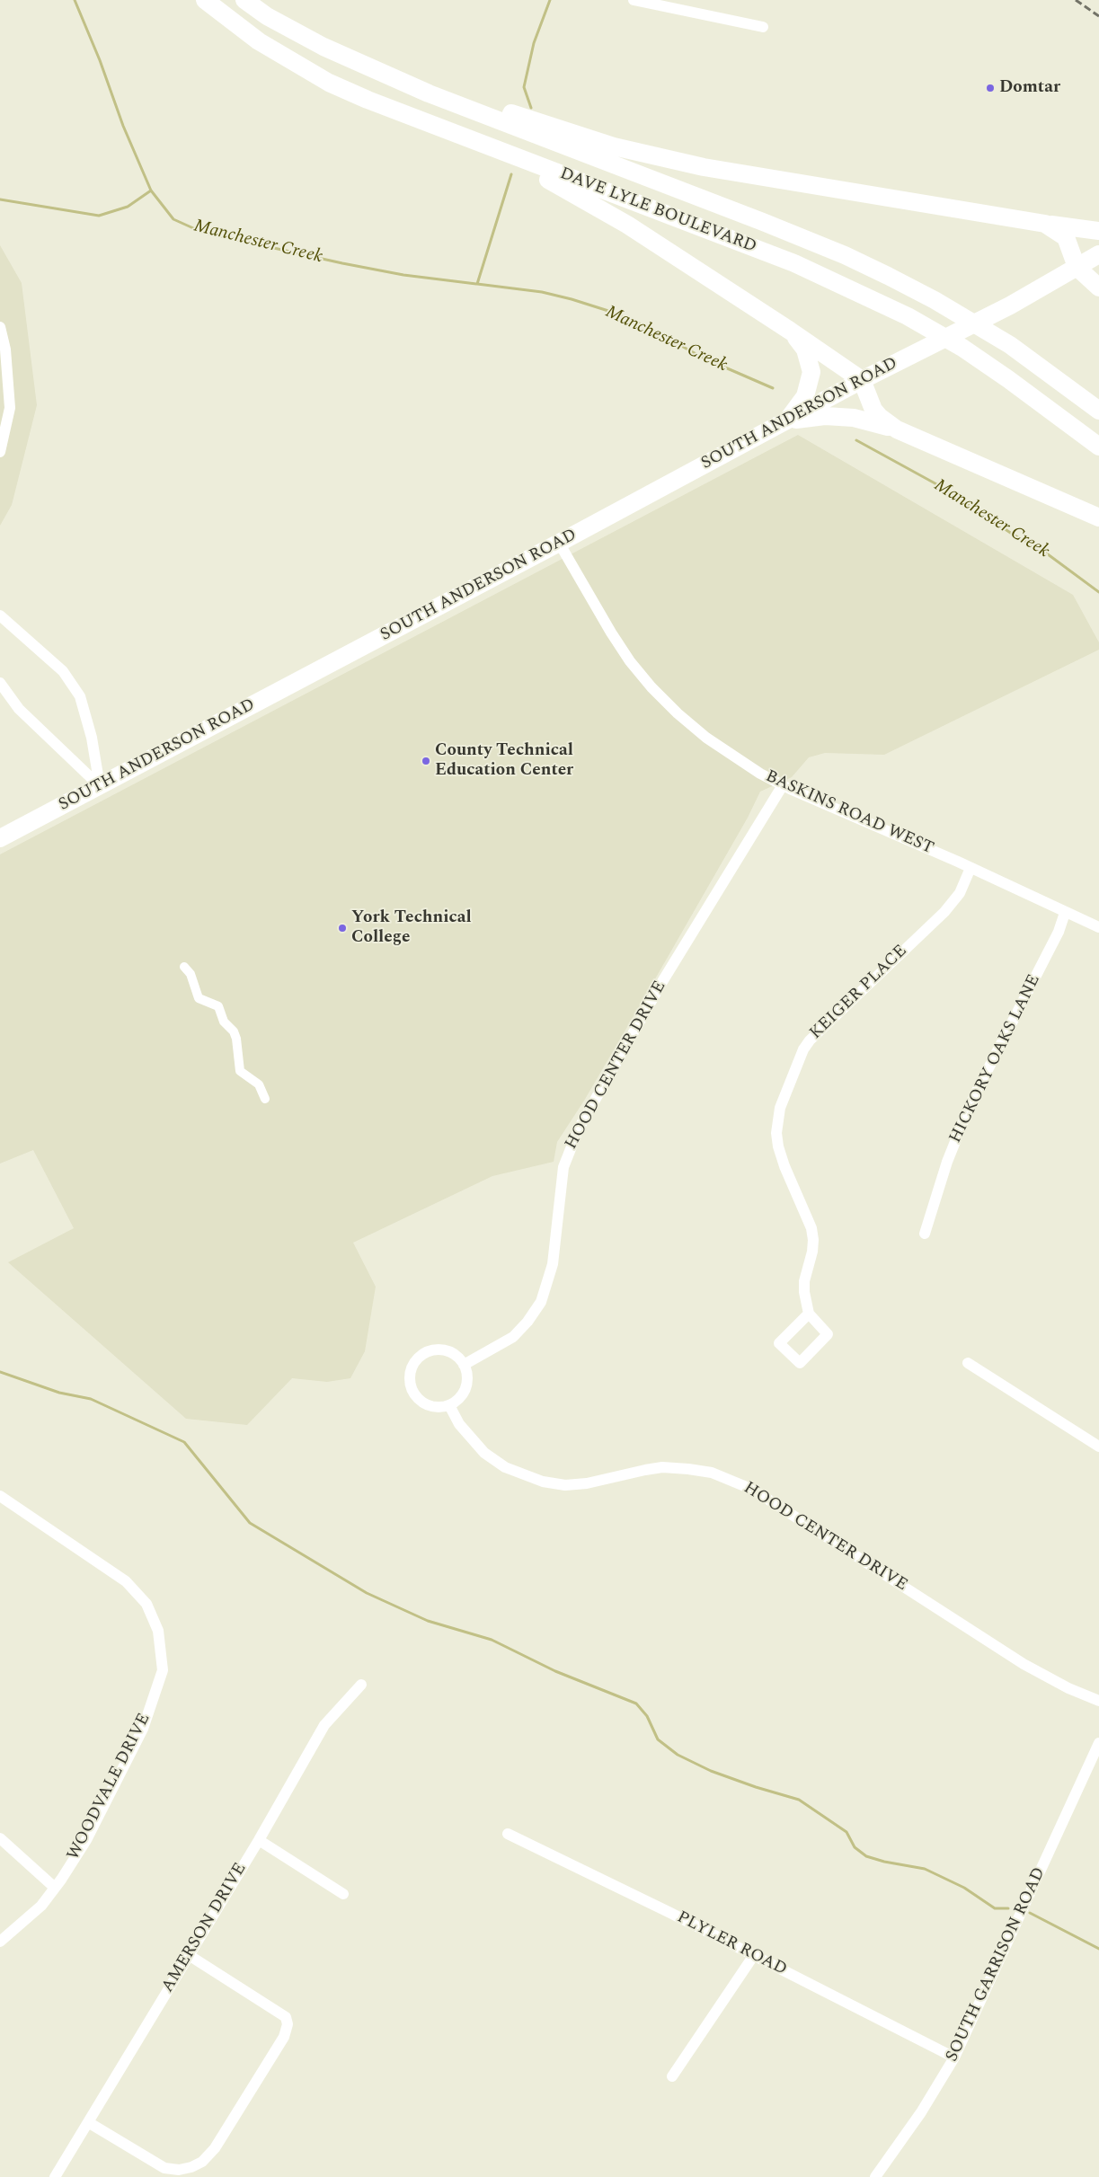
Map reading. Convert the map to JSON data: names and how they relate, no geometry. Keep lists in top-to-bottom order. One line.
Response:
{"streets":{"main road":["DAVE LYLE BOULEVARD","SOUTH ANDERSON ROAD"],"street":["BASKINS ROAD WEST","KEIGER PLACE","HICKORY OAKS LANE","HOOD CENTER DRIVE","WOODVALE DRIVE","AMERSON DRIVE","PLYLER ROAD","SOUTH GARRISON ROAD"]},"crossings":[["SOUTH ANDERSON ROAD","BASKINS ROAD WEST"],["BASKINS ROAD WEST","KEIGER PLACE"],["BASKINS ROAD WEST","HICKORY OAKS LANE"],["BASKINS ROAD WEST","HOOD CENTER DRIVE"],["PLYLER ROAD","SOUTH GARRISON ROAD"]],"water":["Manchester Creek"],"places":["Domtar","County Technical Education Center","York Technical College"]}
